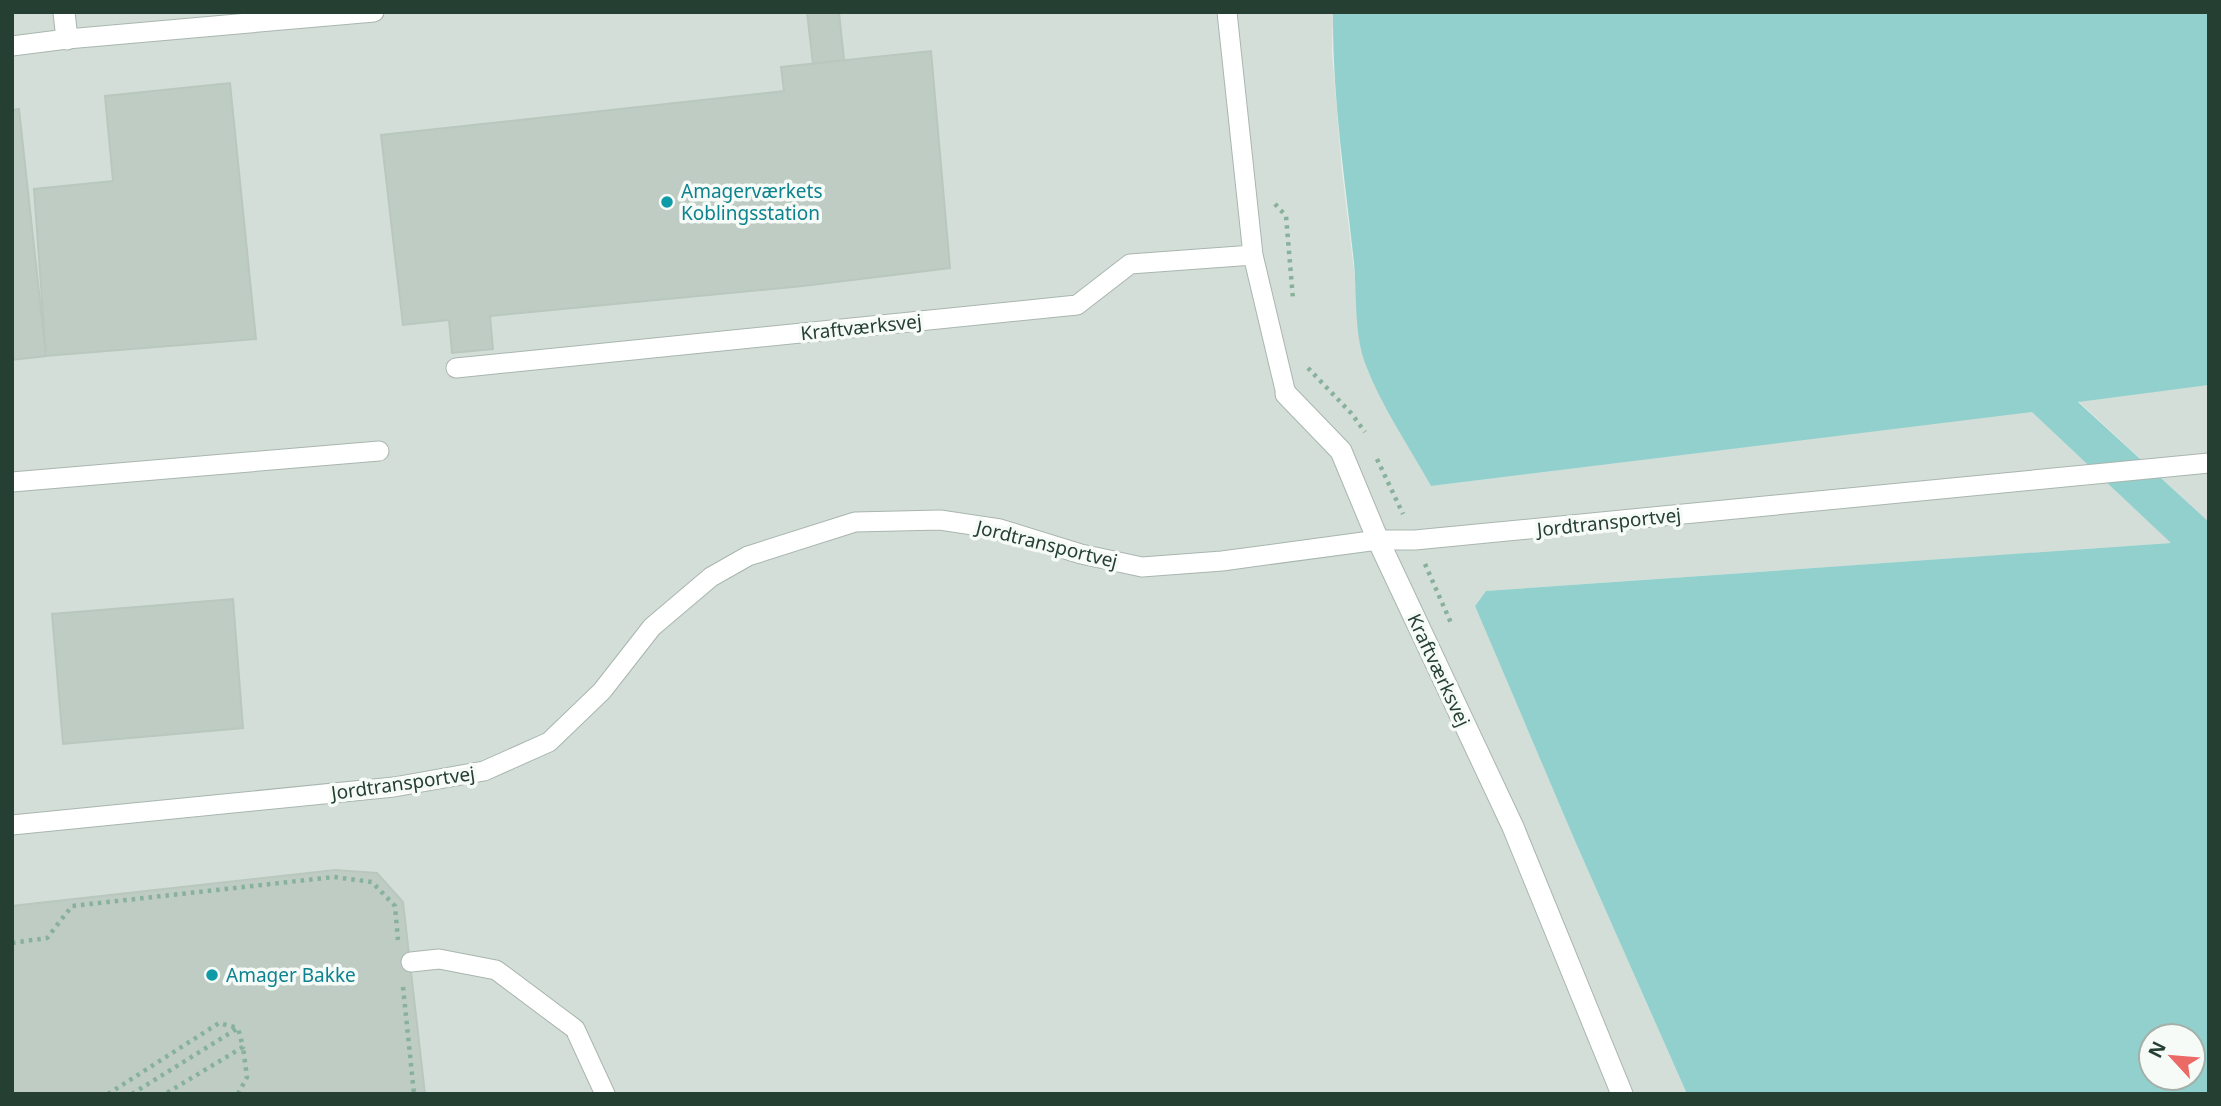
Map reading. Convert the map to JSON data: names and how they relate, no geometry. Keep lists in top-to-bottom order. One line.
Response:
{"streets":{"street":["Kraftværksvej"],"lane":["Jordtransportvej"]},"crossings":[["Kraftværksvej","Jordtransportvej"]],"places":["Amagerværkets Koblingsstation","Amager Bakke"],"north":"top left"}
